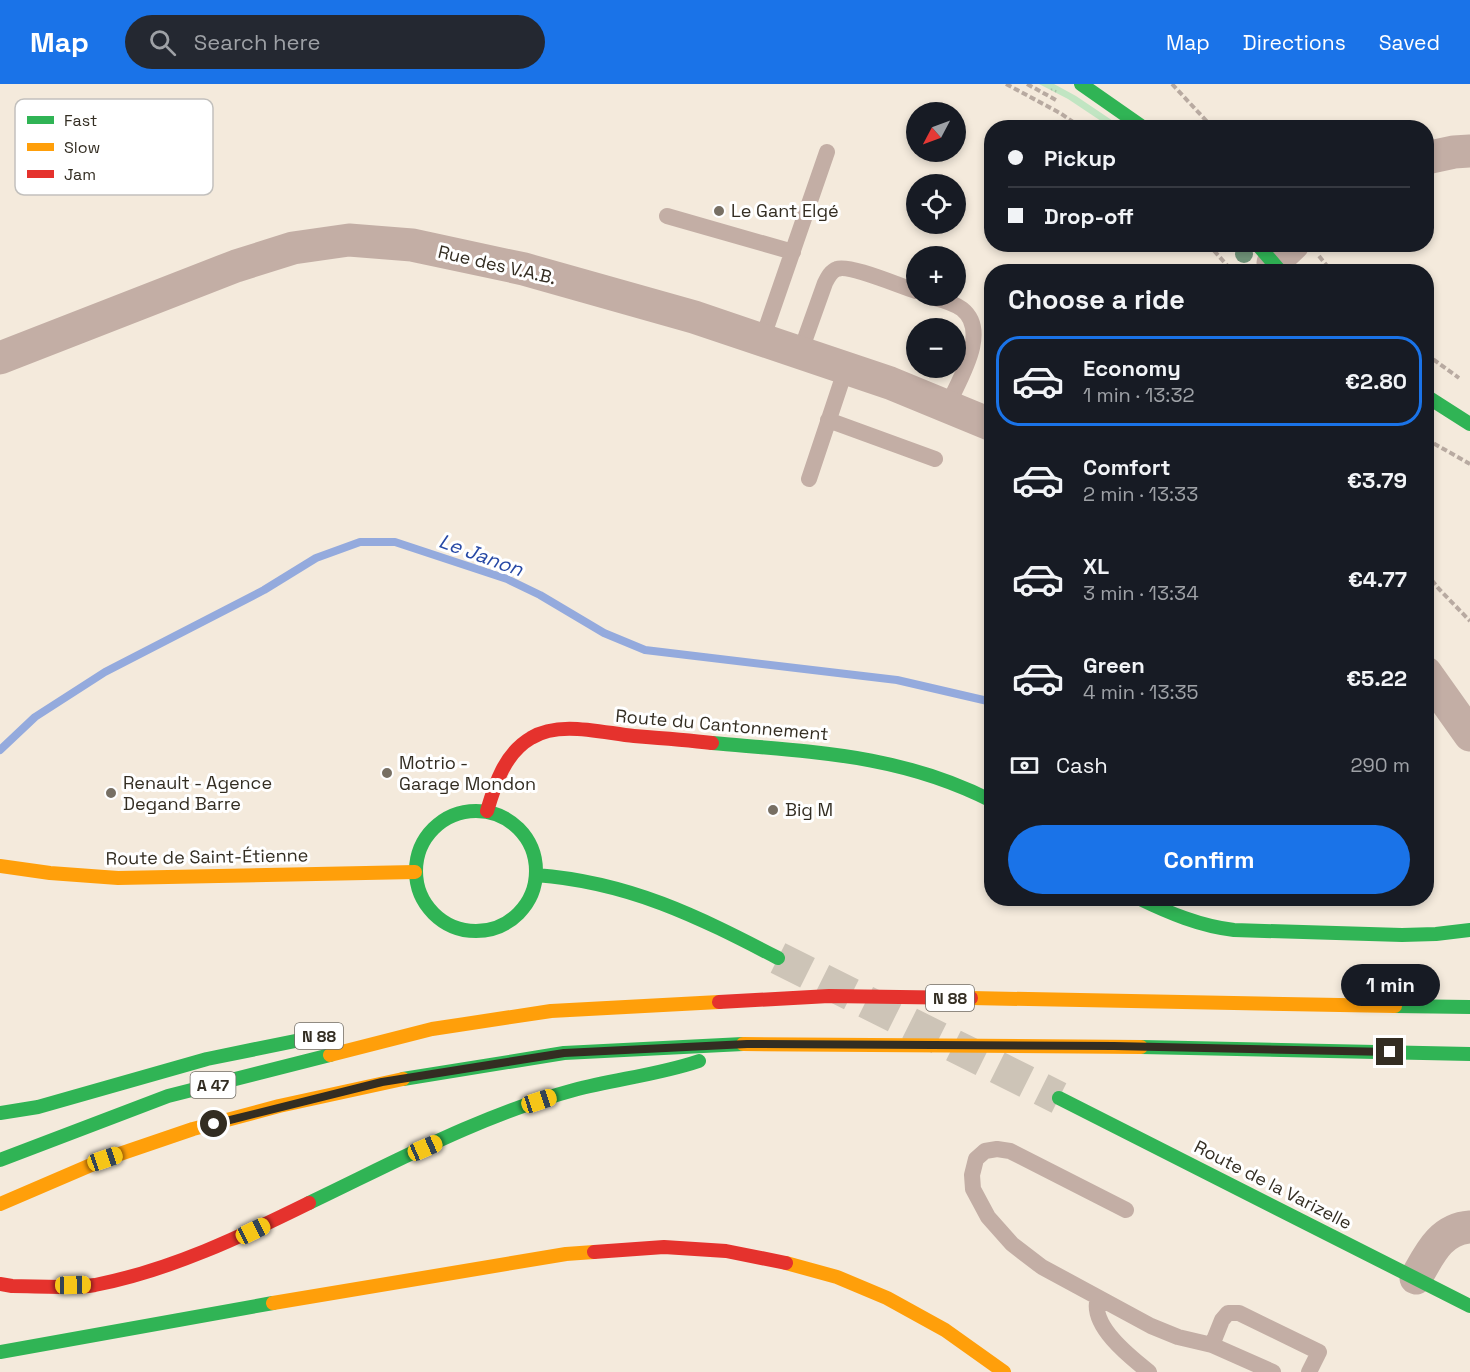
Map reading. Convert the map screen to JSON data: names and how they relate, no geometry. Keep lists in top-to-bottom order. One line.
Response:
{"streets":{"main road":["Route du Cantonnement","Route de Saint-Étienne","N 88","A 47","Route de la Varizelle"],"street":["Rue des V.A.B."]},"crossings":[["Route du Cantonnement","Route de Saint-Étienne"],["N 88","A 47"]],"water":["Le Janon"],"places":["Le Gant Elgé","Motrio - Garage Mondon","Renault - Agence Degand Barre","Big M"],"legend":["Fast","Slow","Jam"],"north":"bottom left","page":{"header":"Map","search":"Search here","nav":["Map","Directions","Saved"],"map_buttons":["+","−"],"banner":["Pickup","Drop-off"],"heading":"Choose a ride","list":[{"name":"Economy","note":"1 min · 13:32","value":"€2.80"},{"name":"Comfort","note":"2 min · 13:33","value":"€3.79"},{"name":"XL","note":"3 min · 13:34","value":"€4.77"},{"name":"Green","note":"4 min · 13:35","value":"€5.22"}],"pay":["Cash","290 m"],"buttons":"Confirm","bubble":"1 min"}}
